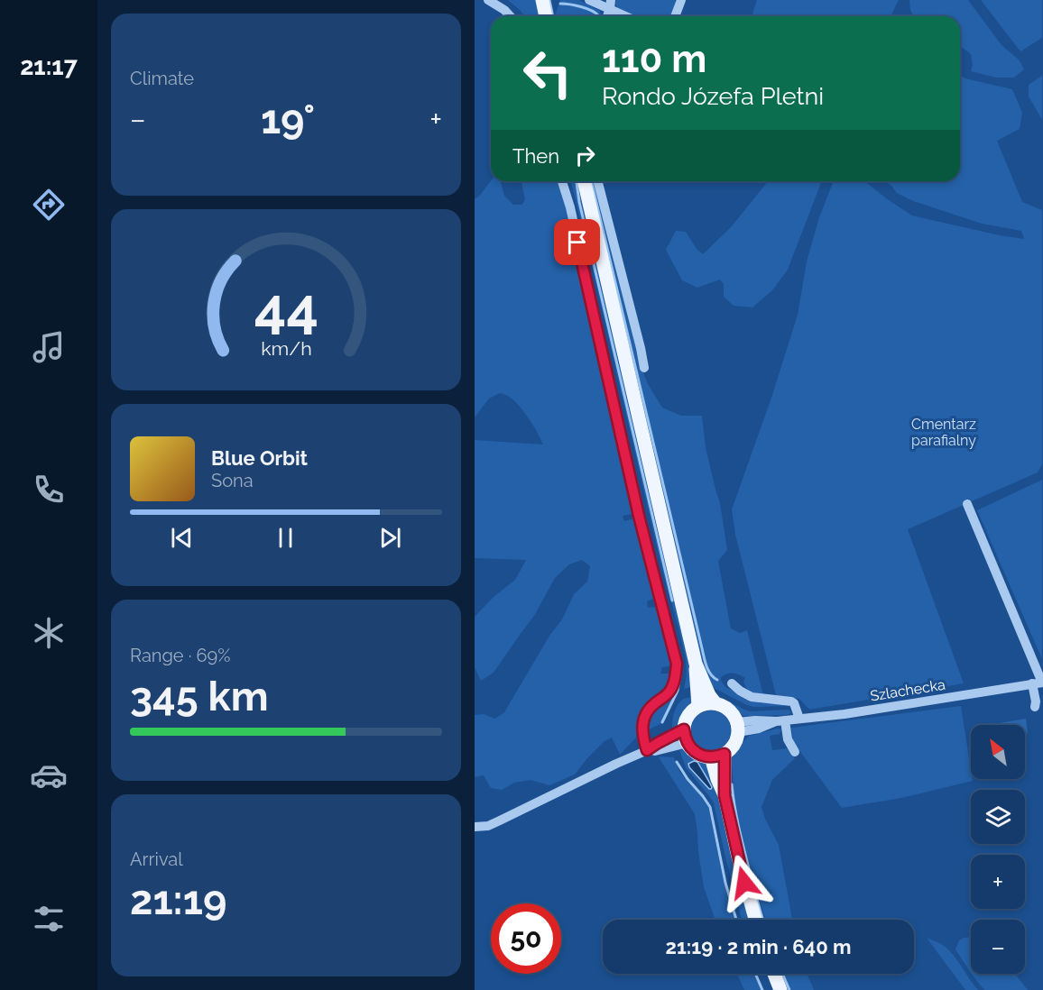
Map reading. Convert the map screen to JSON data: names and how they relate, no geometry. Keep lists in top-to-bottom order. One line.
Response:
{"streets":{"street":["Szlachecka"]},"parks":["Cmentarz parafialny"],"north":"top left","page":{"tabs":"21:17","tile":["Climate",["Range · 69%","345 km"],["Arrival","21:19"]],"turn":["110 m","Rondo Józefa Pletni"],"heat":["−","19°","+"],"then":"Then","song":["Blue Orbit","Sona"],"map_buttons":["+","−"],"limit":"50","trip":"21:19 · 2 min · 640 m","gauge":["44","km/h"]}}
